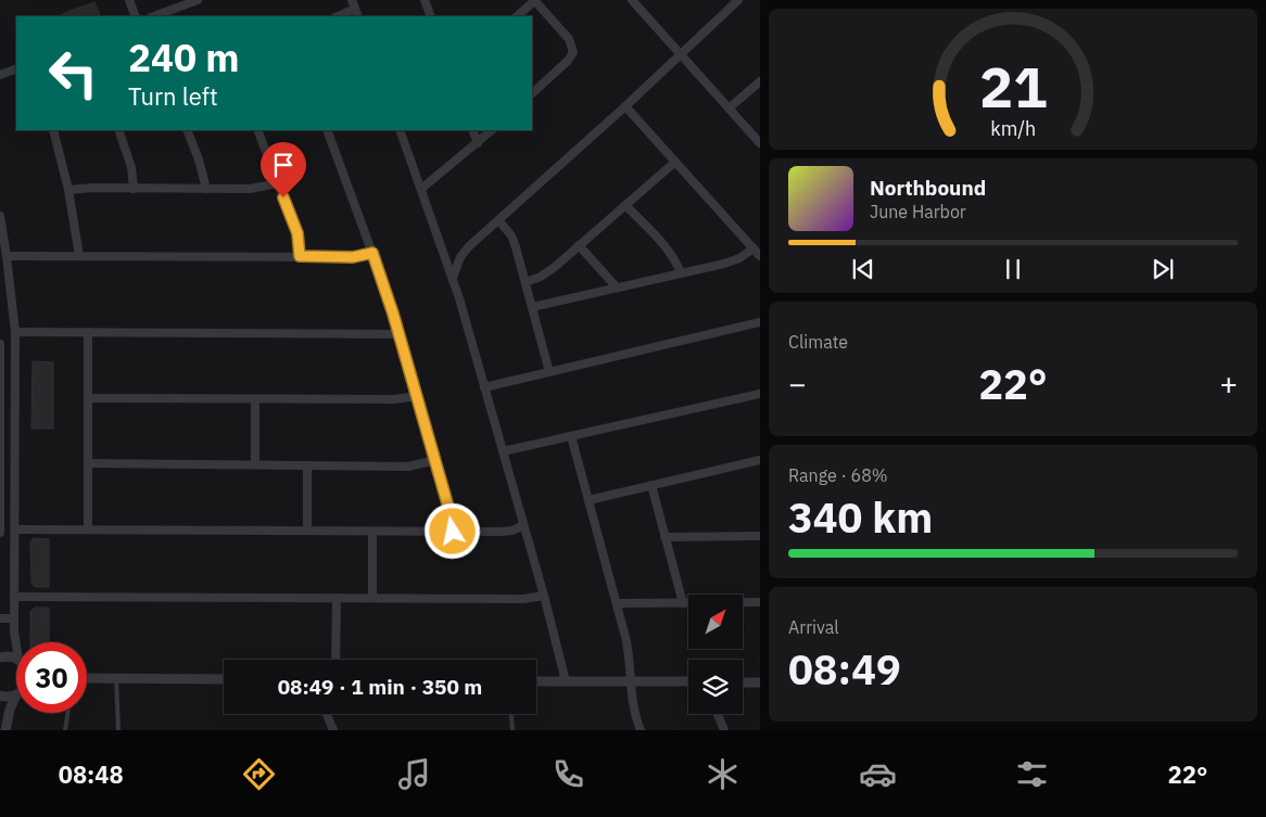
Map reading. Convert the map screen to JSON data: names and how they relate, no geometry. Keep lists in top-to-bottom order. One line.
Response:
{"north":"top right","page":{"turn":["240 m","Turn left"],"song":["Northbound","June Harbor"],"tile":["Climate",["Range · 68%","340 km"],["Arrival","08:49"]],"heat":["−","22°","+"],"limit":"30","trip":"08:49 · 1 min · 350 m","tabs":["08:48","22°"],"gauge":["21","km/h"]}}
